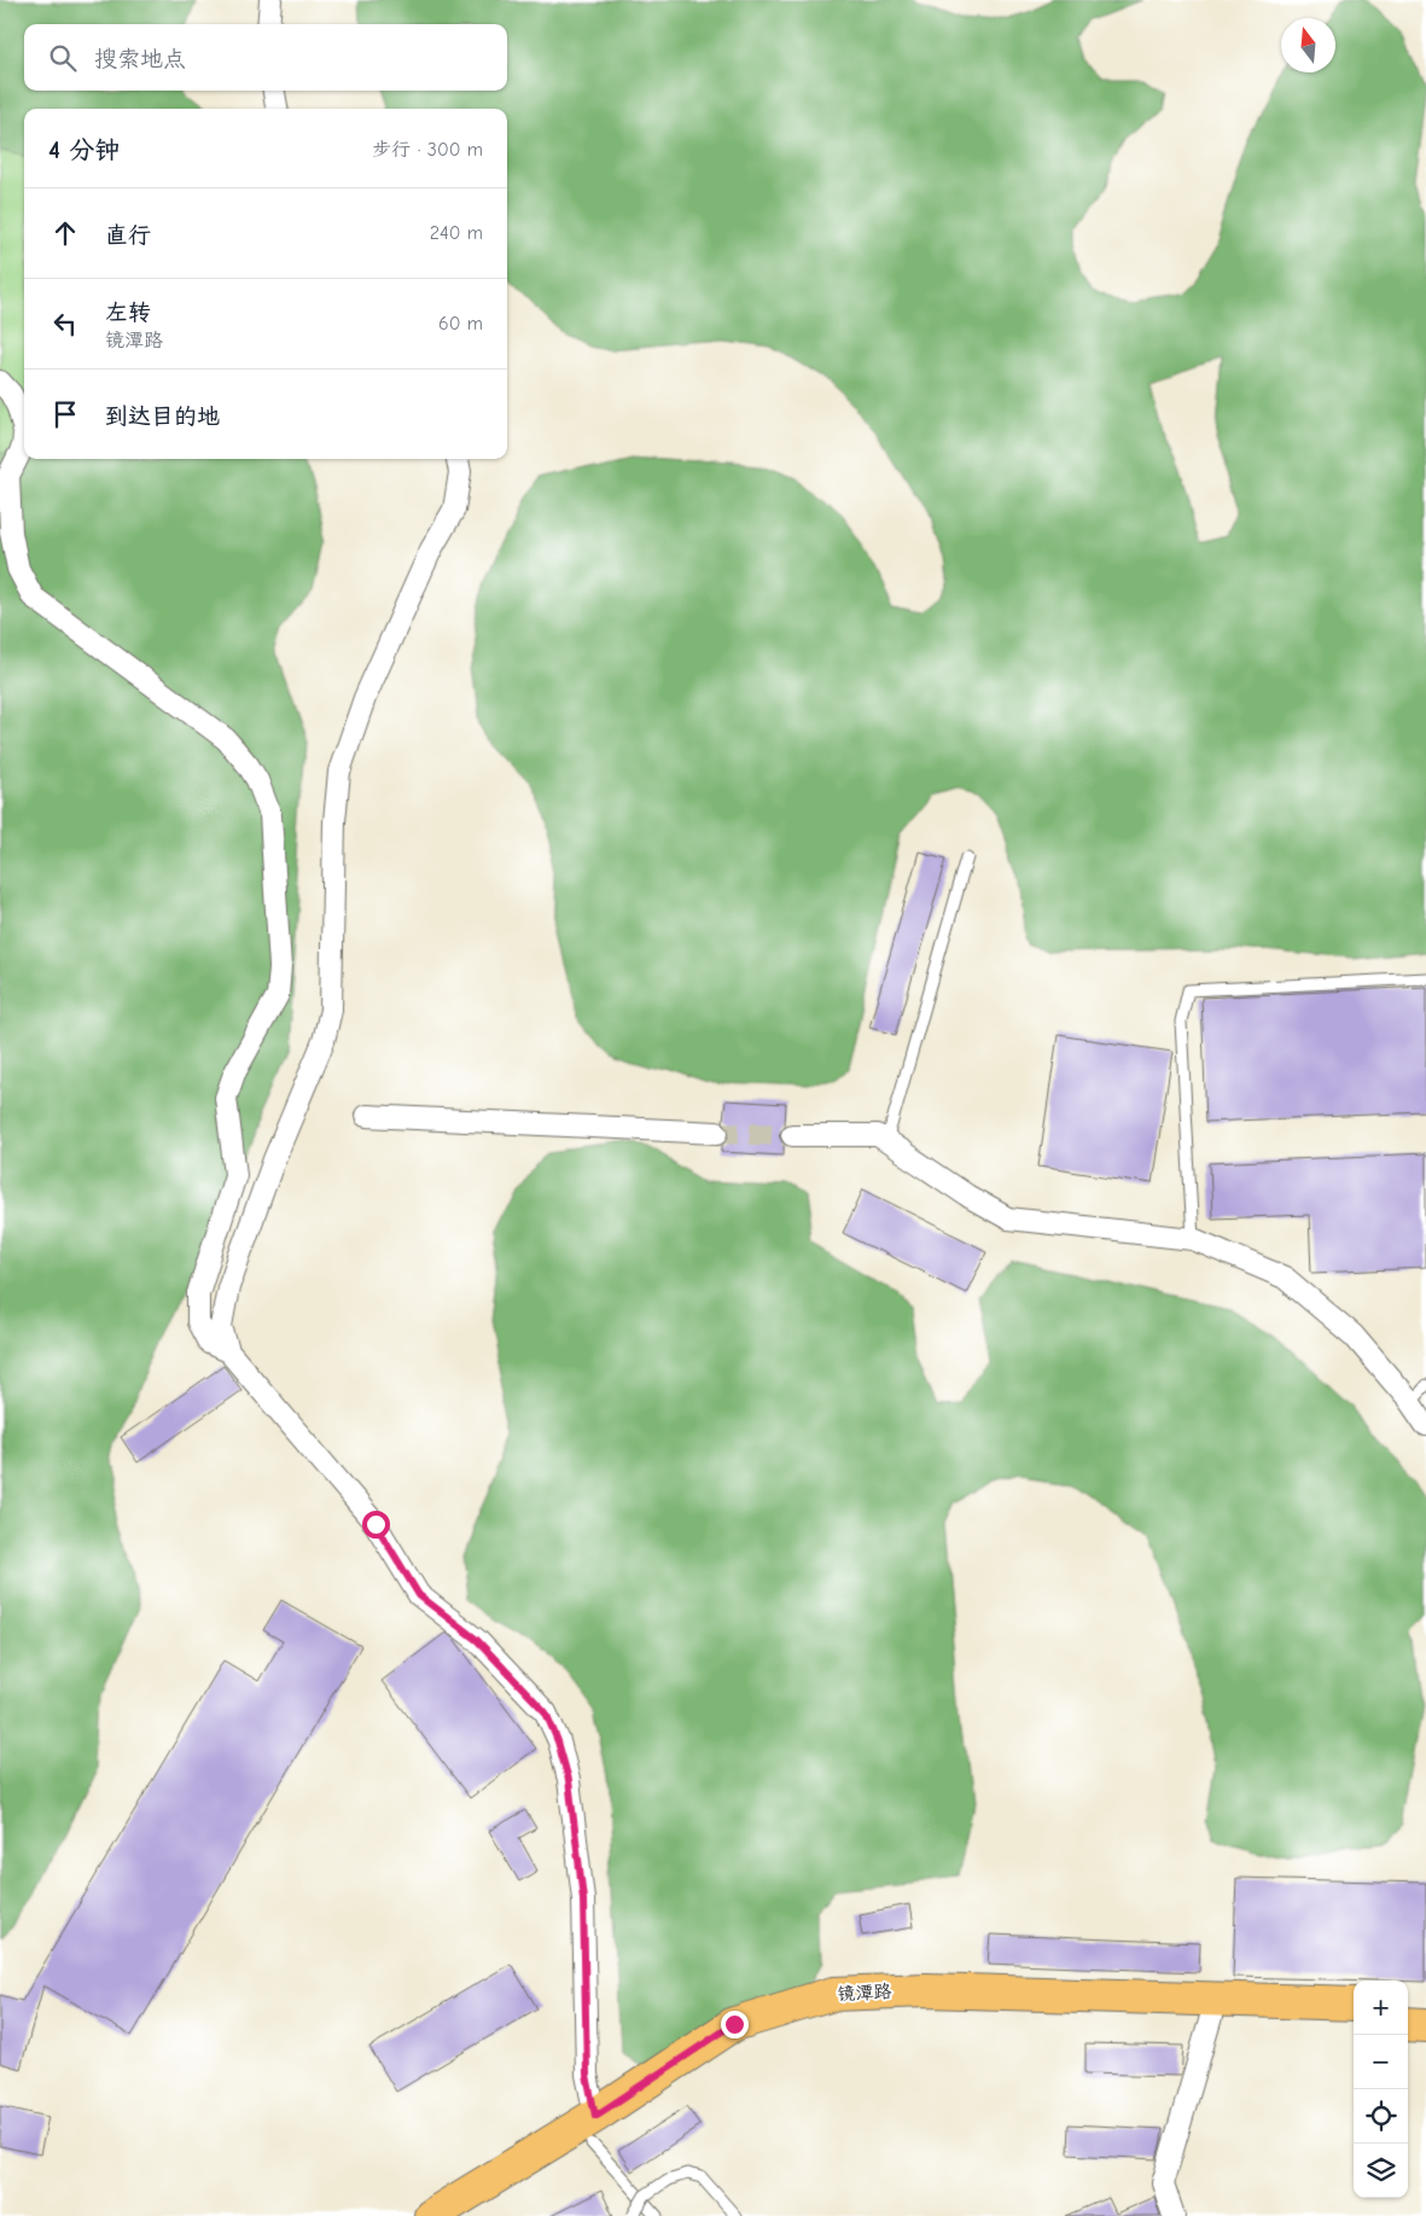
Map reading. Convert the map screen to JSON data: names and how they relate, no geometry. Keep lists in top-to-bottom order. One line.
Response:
{"streets":{"main road":["镜潭路"]},"north":"top","page":{"search":"搜索地点","heading":["4 分钟","步行 · 300 m"],"list":[["直行","240 m"],["左转","镜潭路","60 m"],"到达目的地"],"map_buttons":["+","−"]}}
